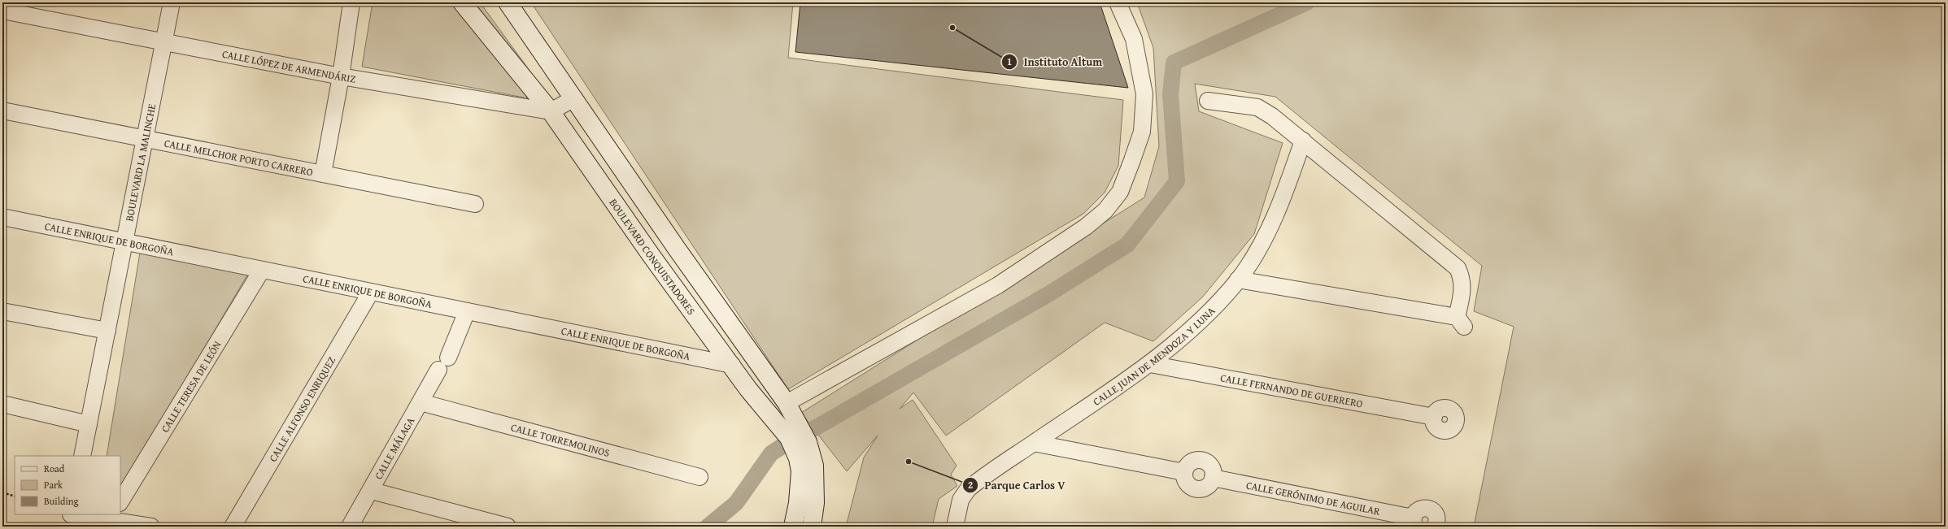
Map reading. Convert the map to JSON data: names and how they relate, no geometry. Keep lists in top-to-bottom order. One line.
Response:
{"streets":{"street":["CALLE LÓPEZ DE ARMENDÁRIZ","CALLE MELCHOR PORTO CARRERO","BOULEVARD LA MALINCHE","CALLE ENRIQUE DE BORGOÑA","BOULEVARD CONQUISTADORES","CALLE JUAN DE MENDOZA Y LUNA","CALLE TERESA DE LEÓN","CALLE FERNANDO DE GUERRERO","CALLE ALFONSO ENRIQUEZ","CALLE TORREMOLINOS","CALLE MÁLAGA","CALLE GERÓNIMO DE AGUILAR"]},"crossings":[["CALLE LÓPEZ DE ARMENDÁRIZ","BOULEVARD LA MALINCHE"],["CALLE LÓPEZ DE ARMENDÁRIZ","BOULEVARD CONQUISTADORES"],["CALLE MELCHOR PORTO CARRERO","BOULEVARD LA MALINCHE"],["BOULEVARD LA MALINCHE","CALLE ENRIQUE DE BORGOÑA"],["CALLE ENRIQUE DE BORGOÑA","BOULEVARD CONQUISTADORES"],["CALLE ENRIQUE DE BORGOÑA","CALLE TERESA DE LEÓN"],["CALLE ENRIQUE DE BORGOÑA","CALLE ALFONSO ENRIQUEZ"],["CALLE ENRIQUE DE BORGOÑA","CALLE MÁLAGA"],["CALLE JUAN DE MENDOZA Y LUNA","CALLE FERNANDO DE GUERRERO"],["CALLE JUAN DE MENDOZA Y LUNA","CALLE GERÓNIMO DE AGUILAR"],["CALLE TORREMOLINOS","CALLE MÁLAGA"]],"places":["Instituto Altum","Parque Carlos V"],"legend":["Road","Park","Building"]}
